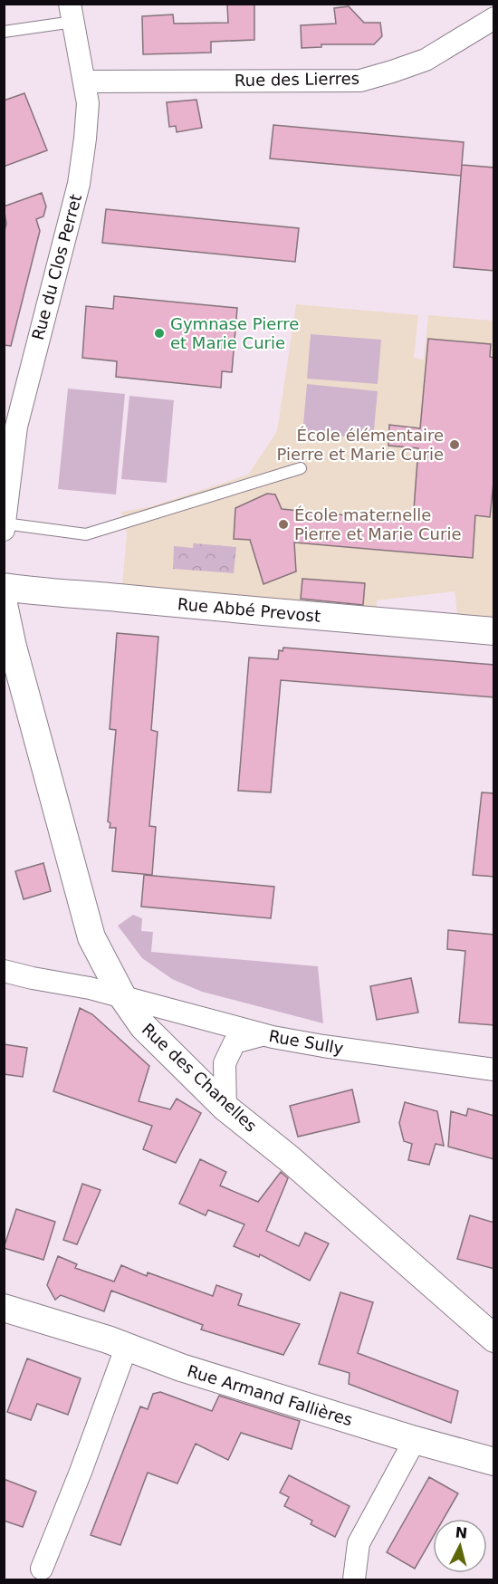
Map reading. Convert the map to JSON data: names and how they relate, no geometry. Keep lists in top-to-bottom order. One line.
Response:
{"streets":{"street":["Rue des Lierres","Rue du Clos Perret","Rue Abbé Prevost","Rue Sully","Rue des Chanelles","Rue Armand Fallières"]},"crossings":[["Rue des Lierres","Rue du Clos Perret"],["Rue Sully","Rue des Chanelles"]],"places":["Gymnase Pierre et Marie Curie","École élémentaire Pierre et Marie Curie","École maternelle Pierre et Marie Curie"],"north":"top"}
